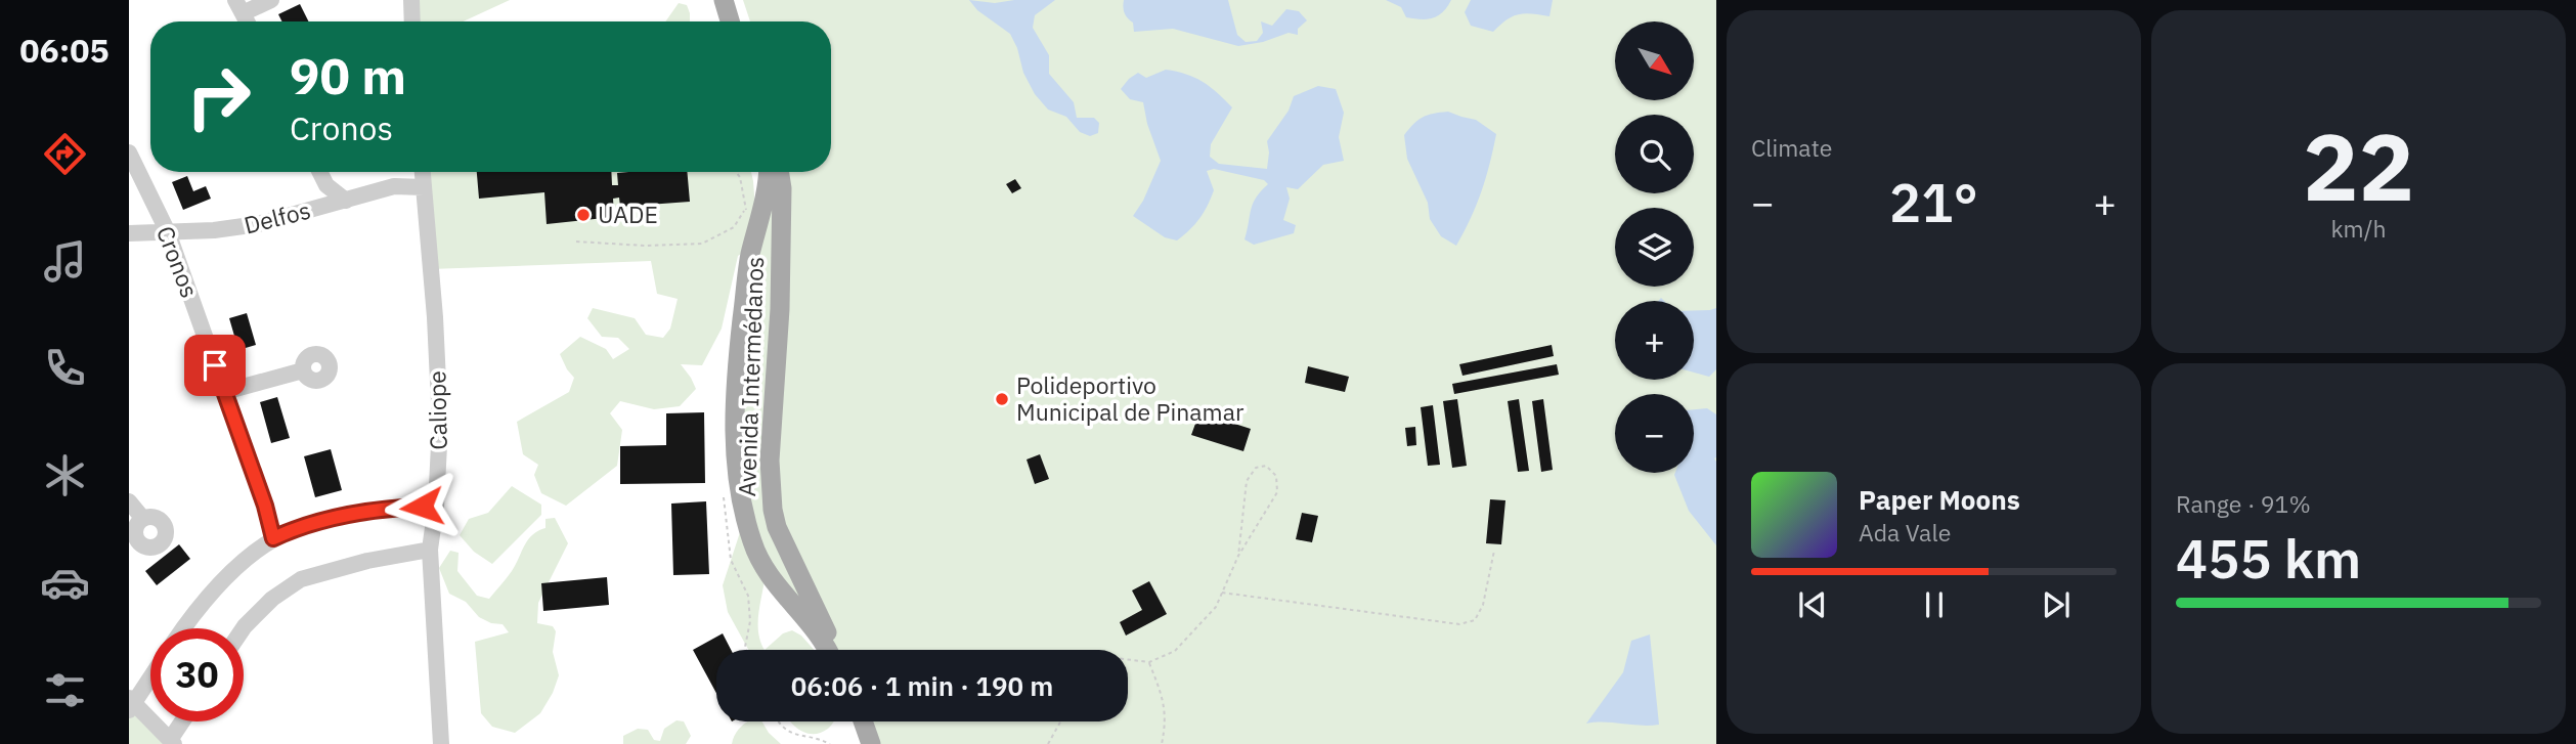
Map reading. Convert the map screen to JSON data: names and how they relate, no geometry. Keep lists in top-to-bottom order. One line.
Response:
{"streets":{"main road":["Avenida Intermédanos"],"street":["Delfos","Cronos","Caliope"]},"crossings":[["Delfos","Cronos"],["Delfos","Caliope"]],"places":["UADE","Polideportivo Municipal de Pinamar"],"north":"bottom right","page":{"tabs":"06:05","tile":["Climate",["22","km/h"],["Range · 91%","455 km"]],"map_buttons":["+","−"],"turn":["90 m","Cronos"],"heat":["−","21°","+"],"song":["Paper Moons","Ada Vale"],"limit":"30","trip":"06:06 · 1 min · 190 m"}}
